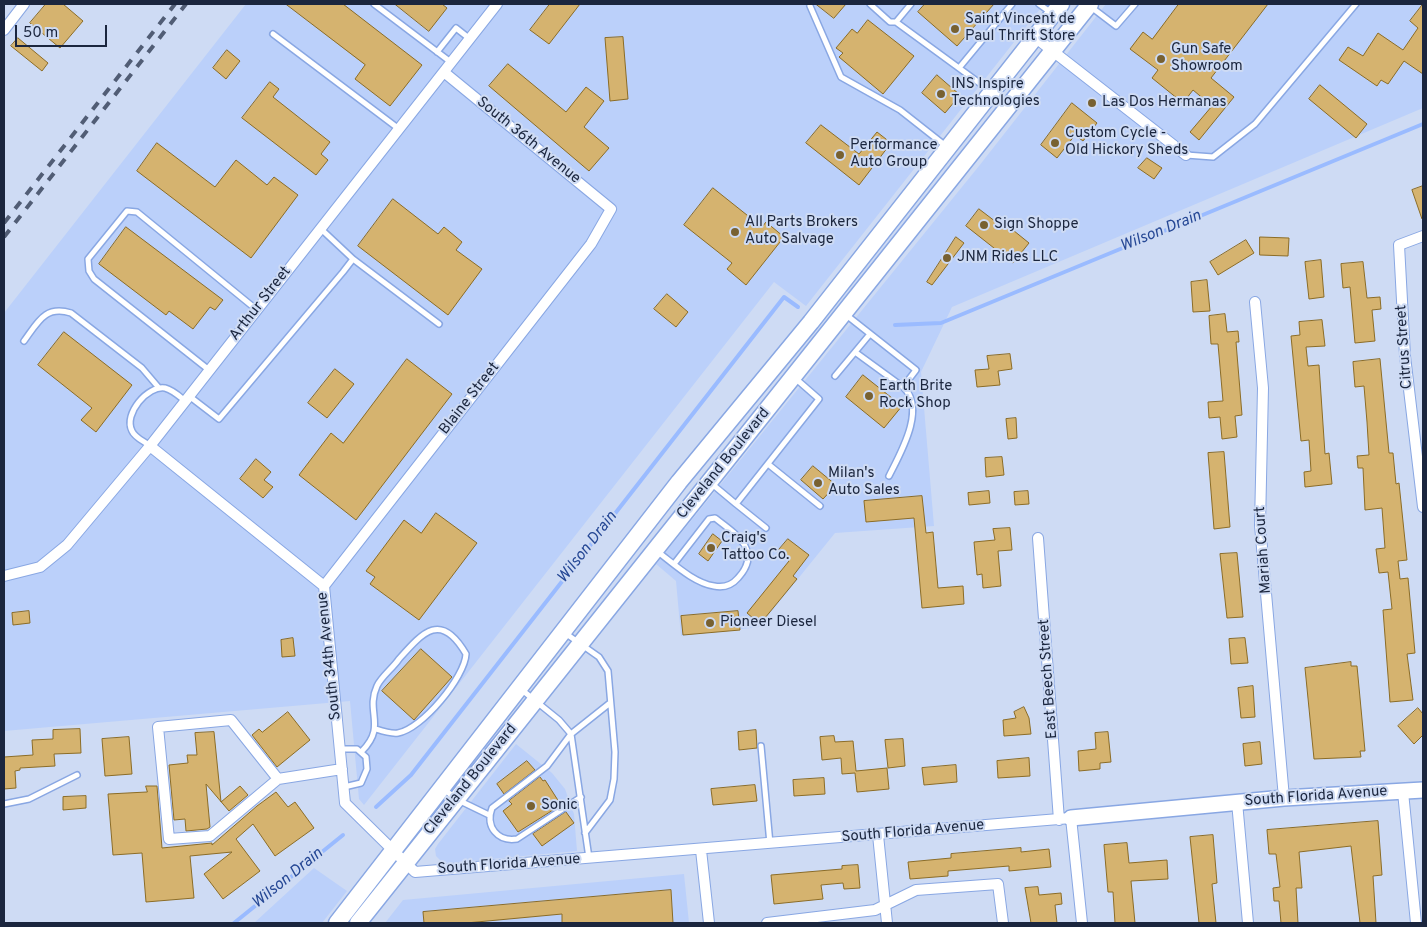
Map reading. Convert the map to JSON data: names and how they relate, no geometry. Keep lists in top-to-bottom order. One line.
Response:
{"streets":{"main road":["Cleveland Boulevard"],"street":["South 36th Avenue","Arthur Street","Citrus Street","Blaine Street","Mariah Court","South 34th Avenue","East Beech Street","South Florida Avenue"]},"crossings":[["South 36th Avenue","Arthur Street"],["South 36th Avenue","Blaine Street"],["Arthur Street","South 34th Avenue"],["Blaine Street","South 34th Avenue"],["Cleveland Boulevard","South 34th Avenue"],["Cleveland Boulevard","South Florida Avenue"],["Mariah Court","South Florida Avenue"],["South 34th Avenue","South Florida Avenue"],["East Beech Street","South Florida Avenue"]],"water":["Wilson Drain"],"places":["Saint Vincent de Paul Thrift Store","Gun Safe Showroom","INS Inspire Technologies","Las Dos Hermanas","Custom Cycle - Old Hickory Sheds","Performance Auto Group","Sign Shoppe","All Parts Brokers Auto Salvage","JNM Rides LLC","Earth Brite Rock Shop","Milan's Auto Sales","Craig's Tattoo Co.","Pioneer Diesel","Sonic"],"scale_bar":"50 m"}
